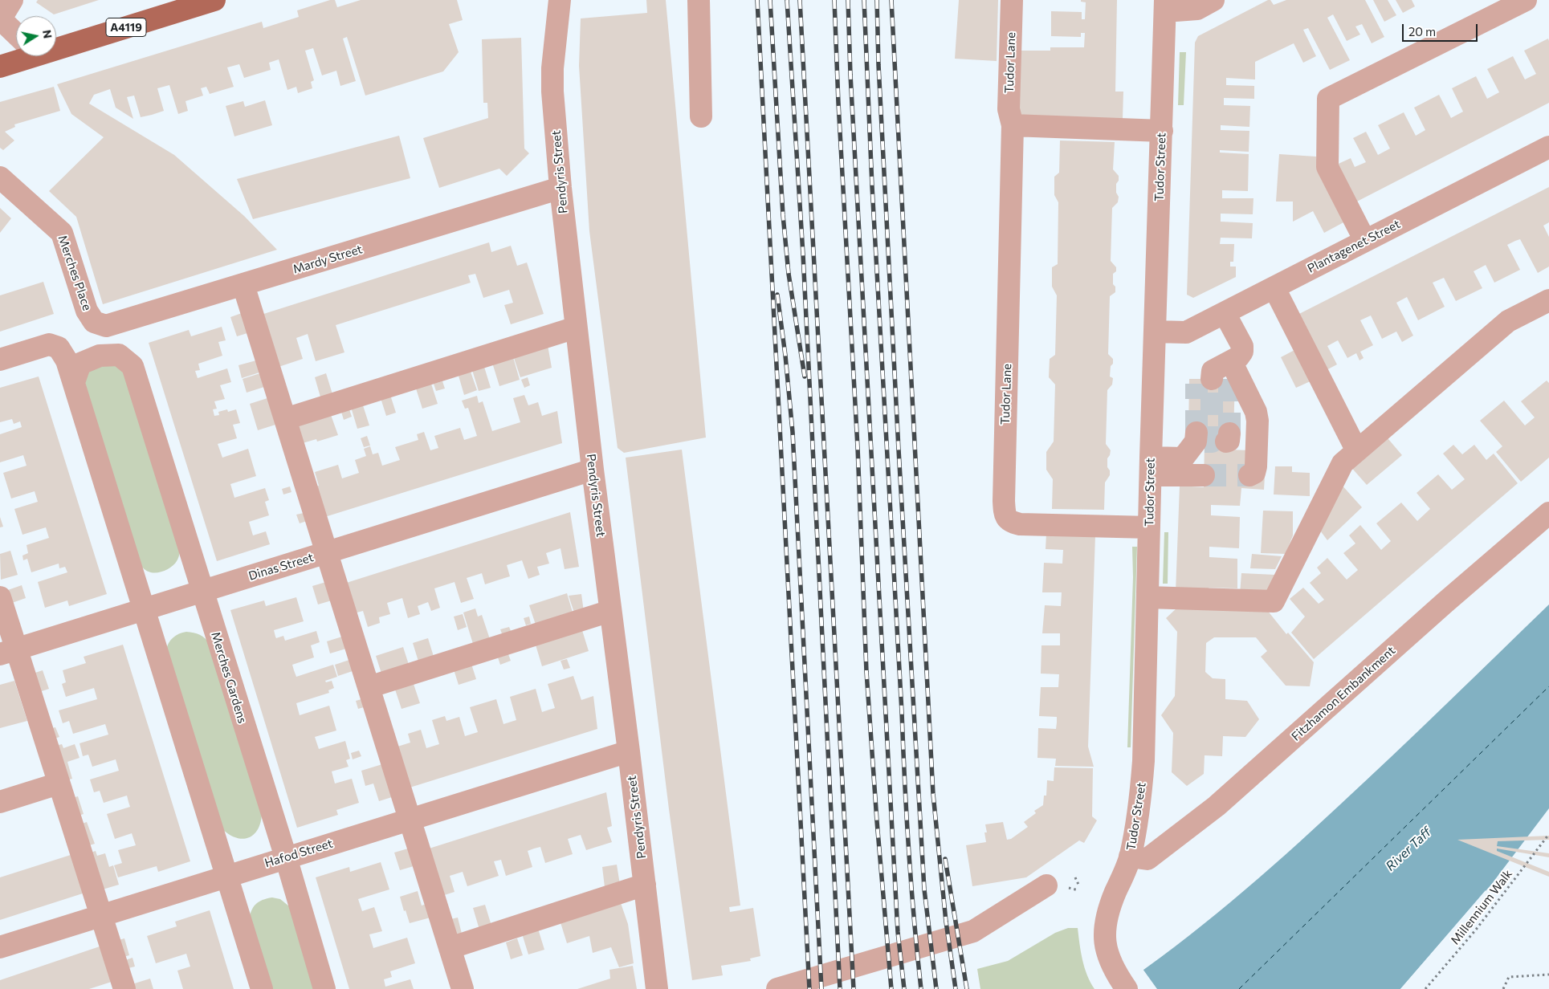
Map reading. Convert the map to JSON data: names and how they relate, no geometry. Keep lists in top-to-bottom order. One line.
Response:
{"streets":{"main road":["A4119"],"street":["Tudor Lane","Tudor Street","Pendyris Street","Plantagenet Street","Mardy Street","Merches Place","Dinas Street","Merches Gardens","Fitzhamon Embankment","Hafod Street"],"path":["Millennium Walk"]},"crossings":[["Tudor Lane","Tudor Street"],["Tudor Street","Plantagenet Street"],["Tudor Street","Fitzhamon Embankment"],["Pendyris Street","Mardy Street"],["Pendyris Street","Dinas Street"],["Pendyris Street","Hafod Street"],["Mardy Street","Merches Place"],["Dinas Street","Merches Gardens"],["Merches Gardens","Hafod Street"]],"water":["River Taff"],"scale_bar":"20 m","north":"right"}
